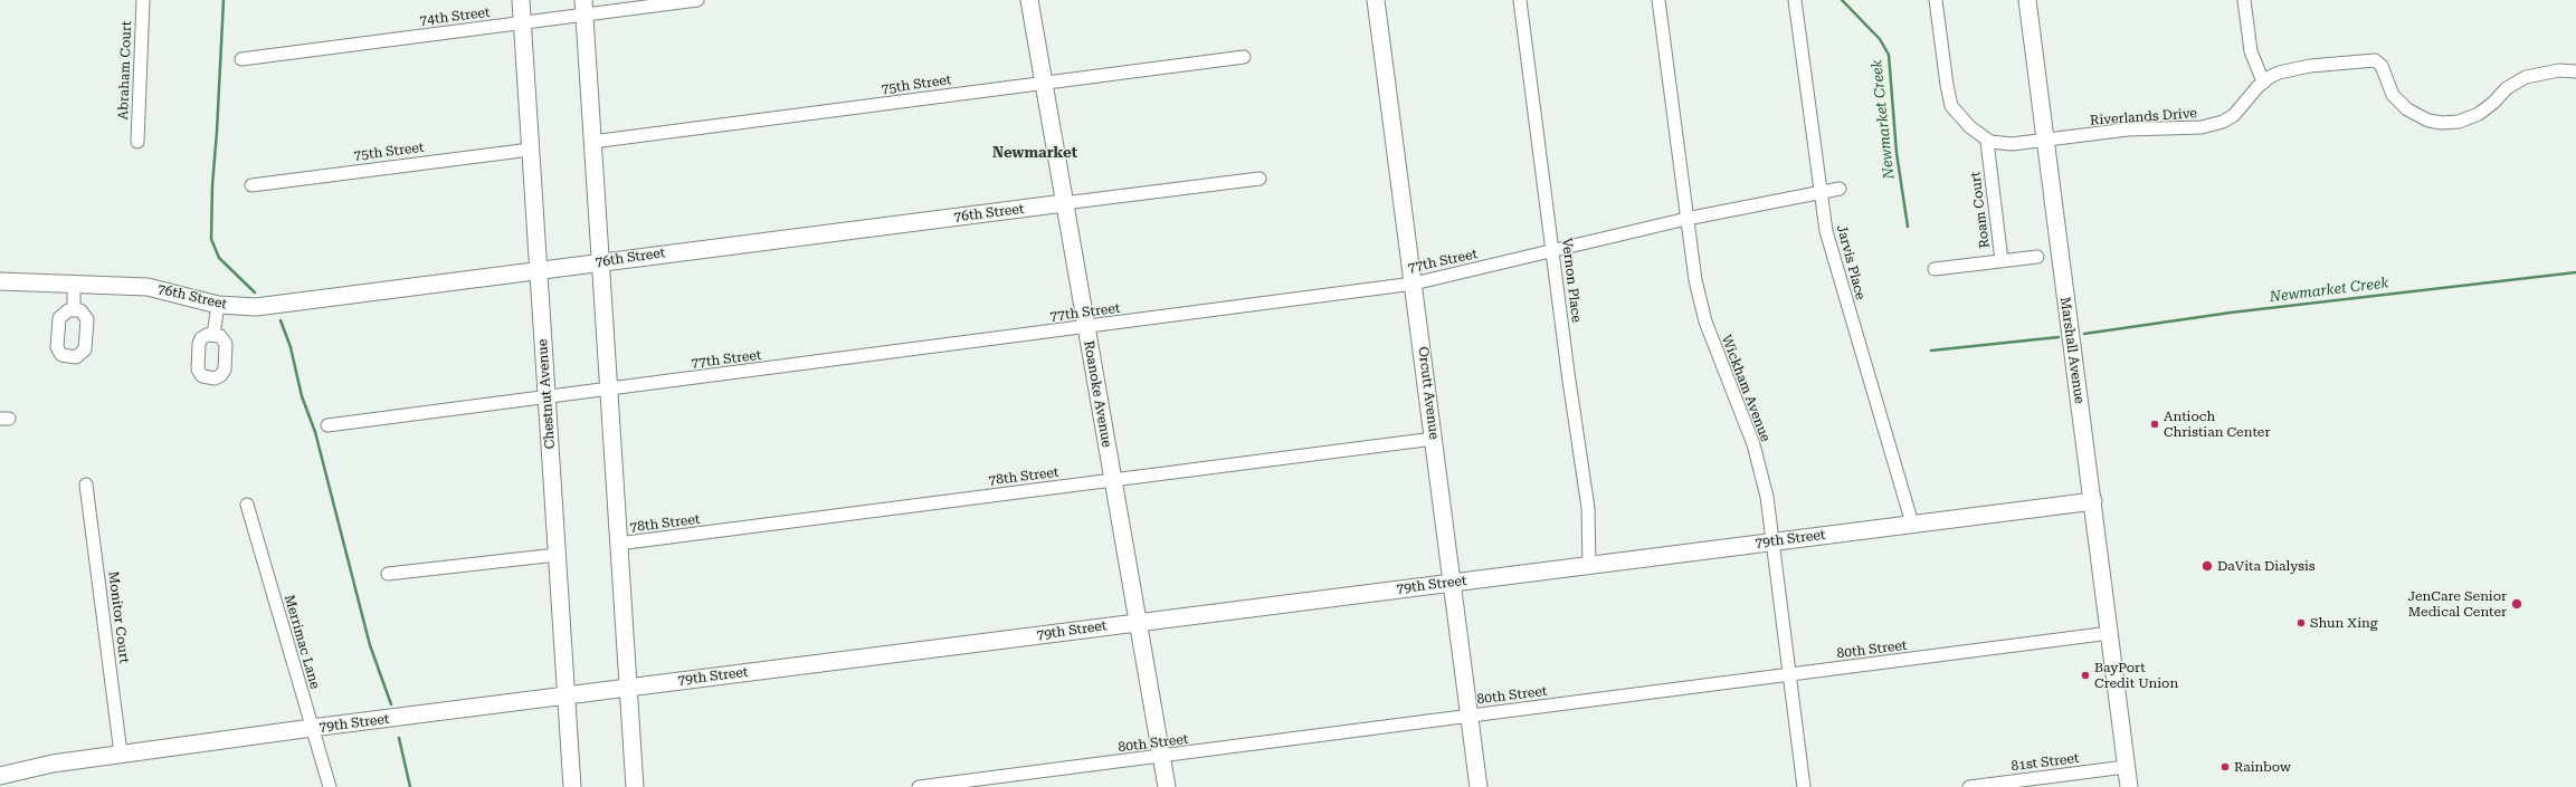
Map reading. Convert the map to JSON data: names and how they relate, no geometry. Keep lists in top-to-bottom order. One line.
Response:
{"streets":{"street":["74th Street","Abraham Court","75th Street","Riverlands Drive","Roam Court","76th Street","77th Street","Jarvis Place","Vernon Place","Marshall Avenue","Wickham Avenue","Orcutt Avenue","Chestnut Avenue","Roanoke Avenue","78th Street","79th Street","Monitor Court","Merrimac Lane","80th Street","81st Street"]},"crossings":[["74th Street","Chestnut Avenue"],["75th Street","Chestnut Avenue"],["75th Street","Roanoke Avenue"],["Riverlands Drive","Marshall Avenue"],["76th Street","Chestnut Avenue"],["76th Street","Roanoke Avenue"],["77th Street","Jarvis Place"],["77th Street","Vernon Place"],["77th Street","Wickham Avenue"],["77th Street","Orcutt Avenue"],["77th Street","Chestnut Avenue"],["77th Street","Roanoke Avenue"],["Jarvis Place","79th Street"],["Vernon Place","79th Street"],["Marshall Avenue","79th Street"],["Marshall Avenue","80th Street"],["Marshall Avenue","81st Street"],["Wickham Avenue","79th Street"],["Wickham Avenue","80th Street"],["Orcutt Avenue","78th Street"],["Orcutt Avenue","79th Street"],["Orcutt Avenue","80th Street"],["Chestnut Avenue","79th Street"],["Roanoke Avenue","78th Street"],["Roanoke Avenue","79th Street"],["Roanoke Avenue","80th Street"],["79th Street","Monitor Court"],["79th Street","Merrimac Lane"]],"districts":["Newmarket"],"water":["Newmarket Creek"],"places":["Antioch Christian Center","DaVita Dialysis","JenCare Senior Medical Center","Shun Xing","BayPort Credit Union","Rainbow"]}
